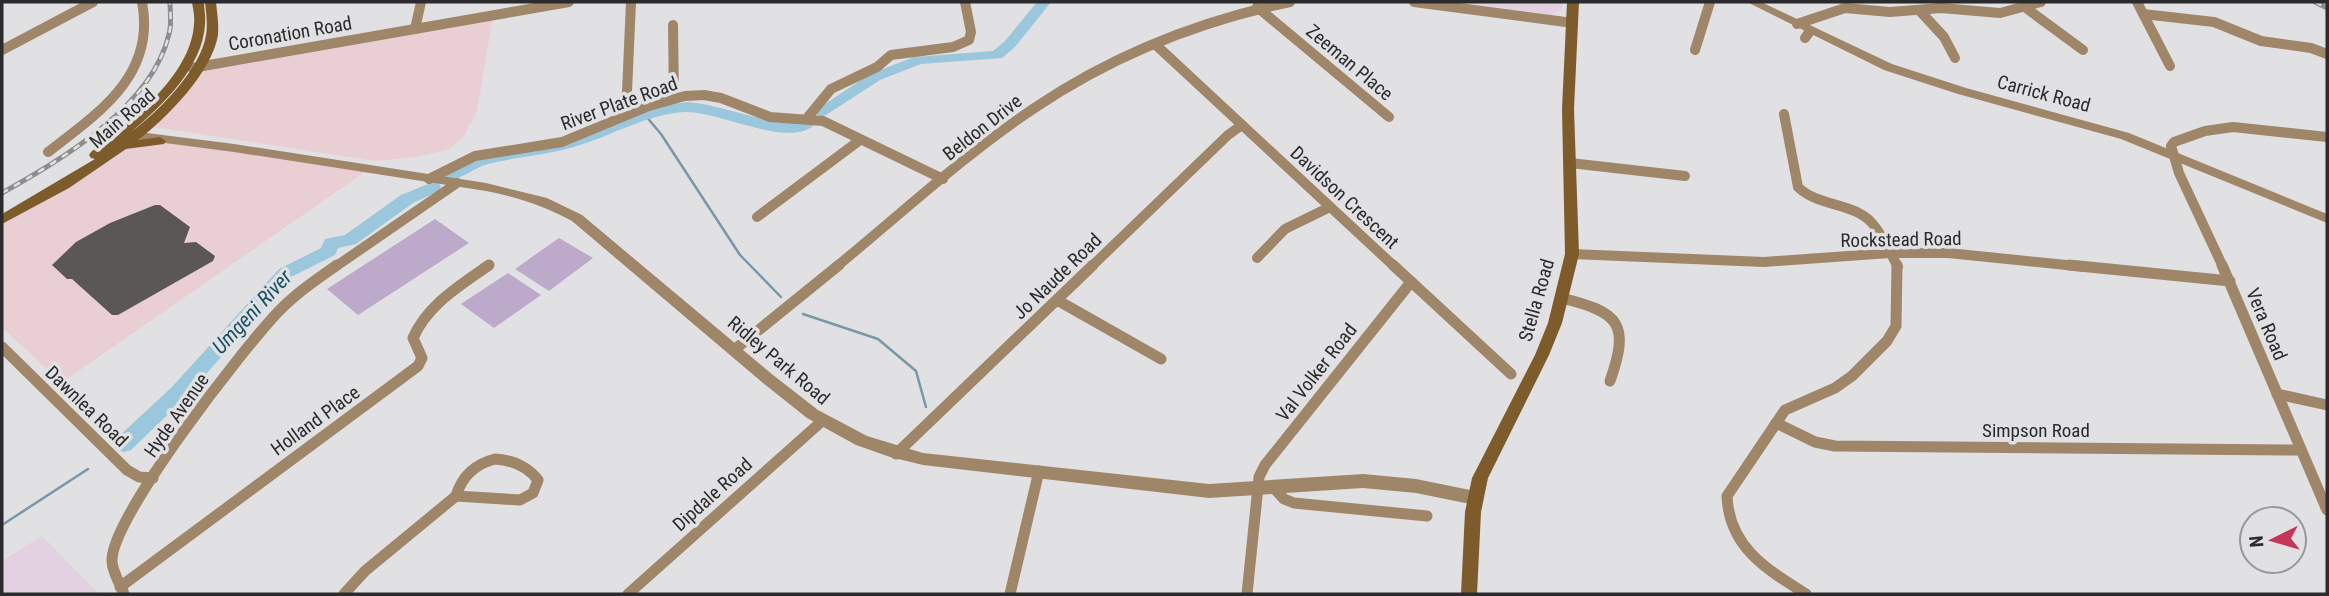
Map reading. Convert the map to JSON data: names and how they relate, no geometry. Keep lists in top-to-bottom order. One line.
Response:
{"streets":{"main road":["Main Road","Stella Road"],"street":["Coronation Road","Zeeman Place","Carrick Road","River Plate Road","Beldon Drive","Davidson Crescent","Rockstead Road","Jo Naude Road","Vera Road","Ridley Park Road","Val Volker Road","Dawnlea Road","Hyde Avenue","Holland Place","Simpson Road","Dipdale Road"]},"crossings":[["Coronation Road","Main Road"],["Zeeman Place","Beldon Drive"],["Carrick Road","Vera Road"],["River Plate Road","Ridley Park Road"],["Main Road","Ridley Park Road"],["Beldon Drive","Davidson Crescent"],["Beldon Drive","Ridley Park Road"],["Davidson Crescent","Jo Naude Road"],["Davidson Crescent","Val Volker Road"],["Rockstead Road","Stella Road"],["Rockstead Road","Vera Road"],["Jo Naude Road","Ridley Park Road"],["Stella Road","Ridley Park Road"],["Vera Road","Simpson Road"],["Ridley Park Road","Val Volker Road"],["Ridley Park Road","Hyde Avenue"],["Ridley Park Road","Dipdale Road"],["Dawnlea Road","Hyde Avenue"],["Hyde Avenue","Holland Place"]],"water":["Umgeni River"],"north":"left"}
